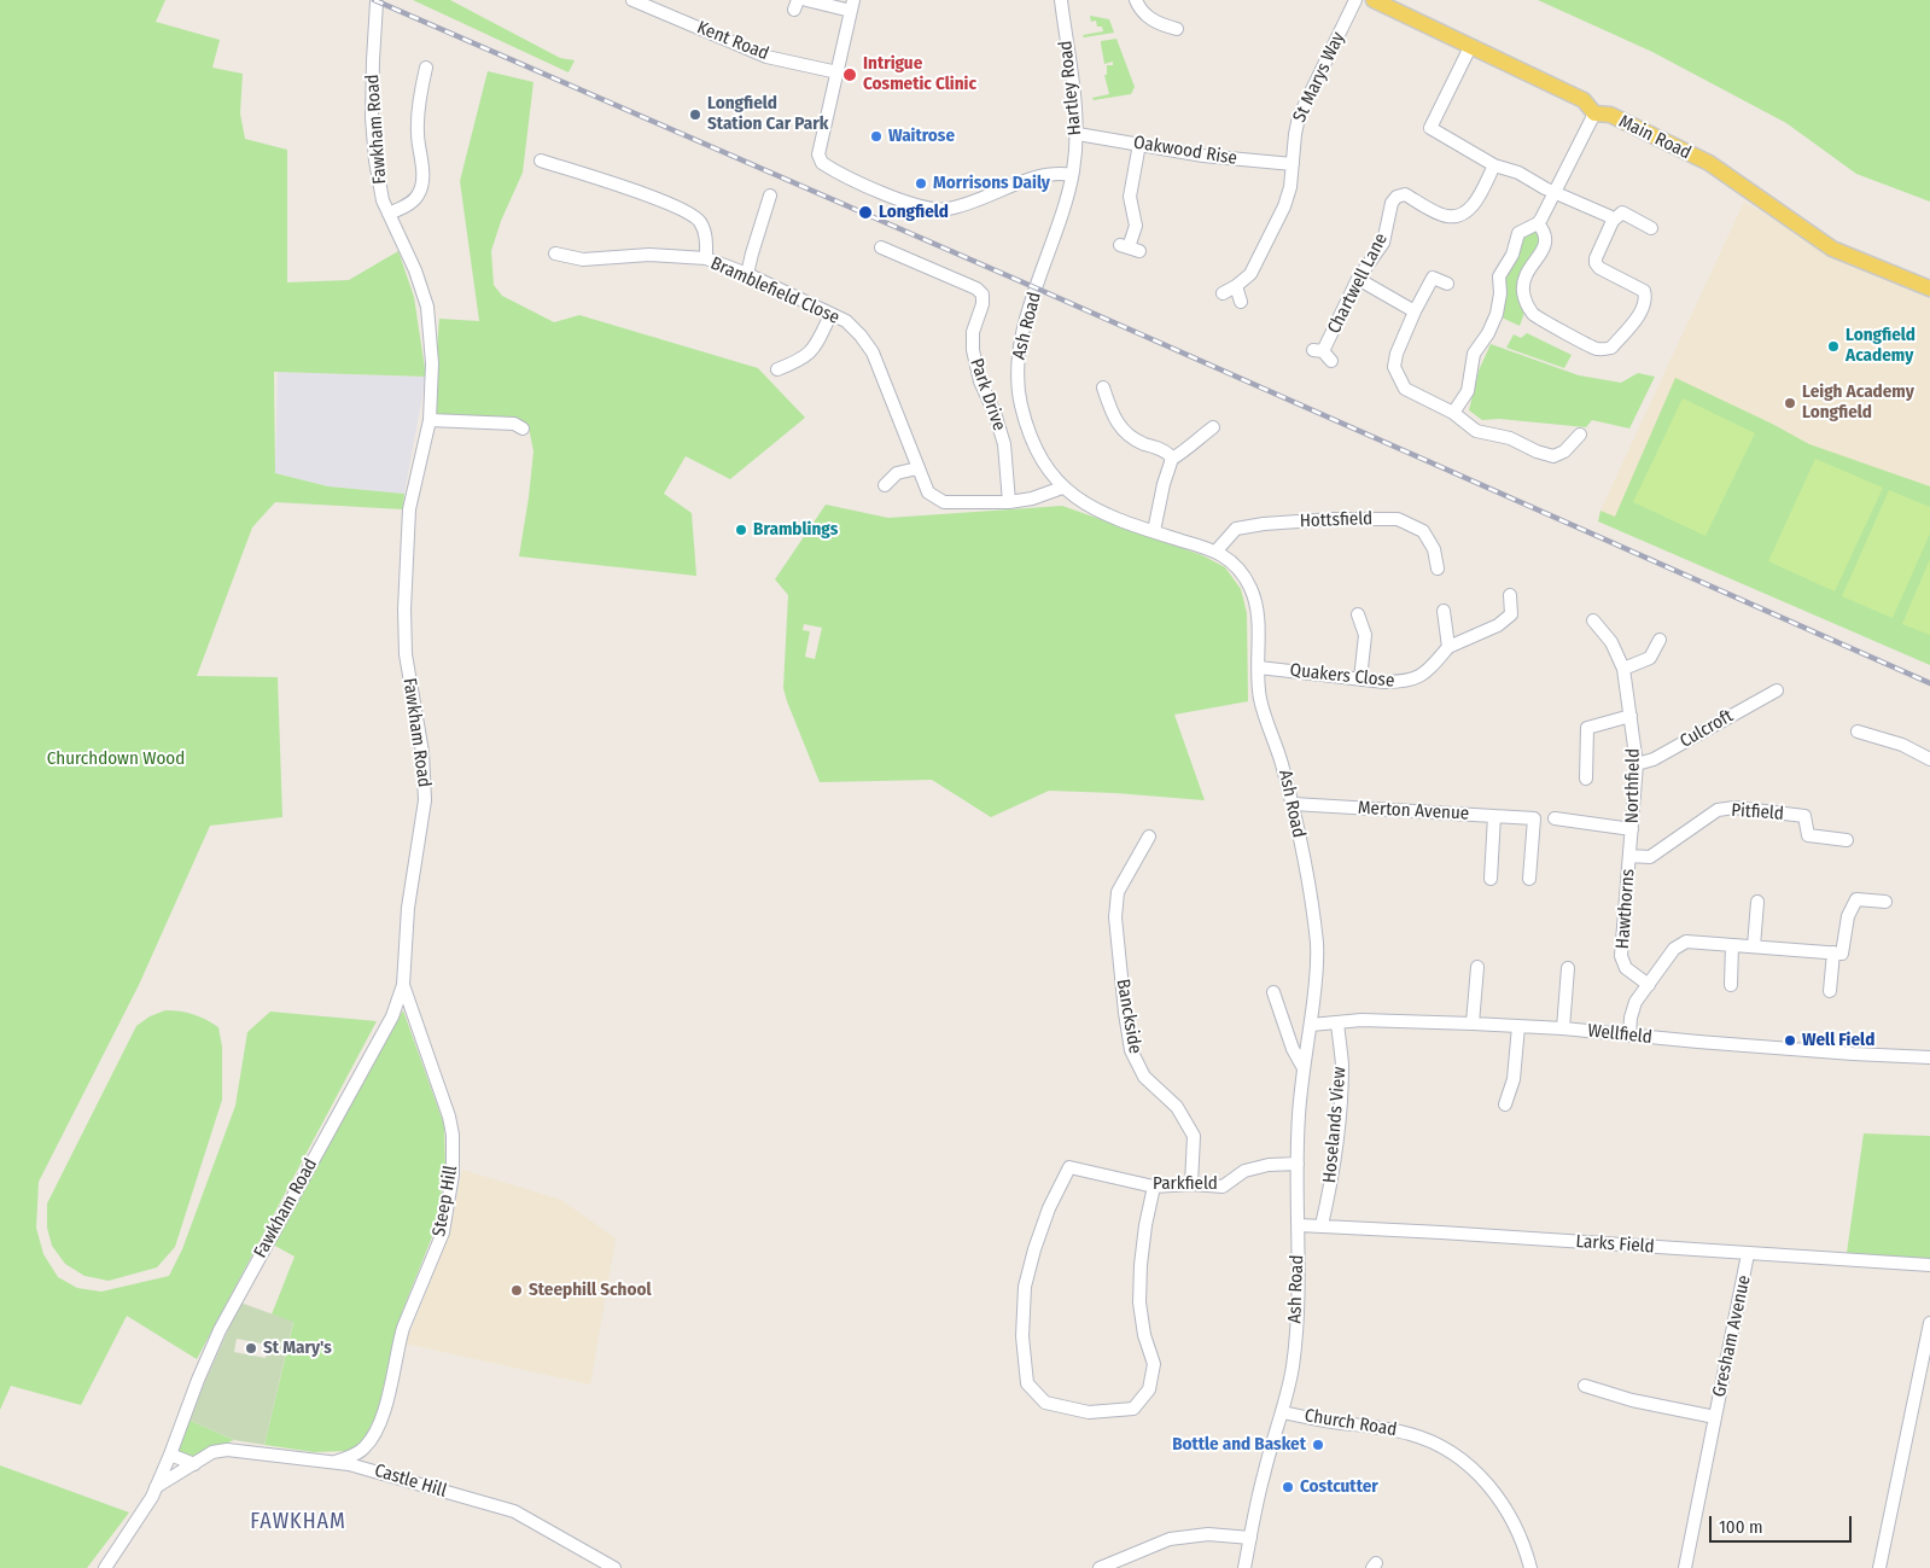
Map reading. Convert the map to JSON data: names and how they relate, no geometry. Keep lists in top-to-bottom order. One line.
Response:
{"streets":{"main road":["Main Road"],"street":["Kent Road","St Marys Way","Hartley Road","Fawkham Road","Oakwood Rise","Chartwell Lane","Bramblefield Close","Ash Road","Park Drive","Hottsfield","Quakers Close","Culcroft","Northfield","Merton Avenue","Pitfield","Hawthorns","Banckside","Wellfield","Hoselands View","Parkfield","Steep Hill","Larks Field","Gresham Avenue","Church Road","Castle Hill"]},"crossings":[["St Marys Way","Oakwood Rise"],["Hartley Road","Oakwood Rise"],["Hartley Road","Ash Road"],["Fawkham Road","Steep Hill"],["Fawkham Road","Castle Hill"],["Bramblefield Close","Ash Road"],["Bramblefield Close","Park Drive"],["Ash Road","Hottsfield"],["Ash Road","Quakers Close"],["Ash Road","Merton Avenue"],["Ash Road","Wellfield"],["Ash Road","Parkfield"],["Ash Road","Larks Field"],["Ash Road","Church Road"],["Culcroft","Northfield"],["Northfield","Pitfield"],["Northfield","Hawthorns"],["Pitfield","Hawthorns"],["Banckside","Parkfield"],["Wellfield","Hoselands View"],["Hoselands View","Larks Field"],["Larks Field","Gresham Avenue"]],"districts":["FAWKHAM"],"parks":["Churchdown Wood"],"places":["Intrigue Cosmetic Clinic","Longfield Station Car Park","Waitrose","Morrisons Daily","Longfield","Longfield Academy","Leigh Academy Longfield","Bramblings","Well Field","Steephill School","St Mary's","Bottle and Basket","Costcutter"],"scale_bar":"100 m"}
